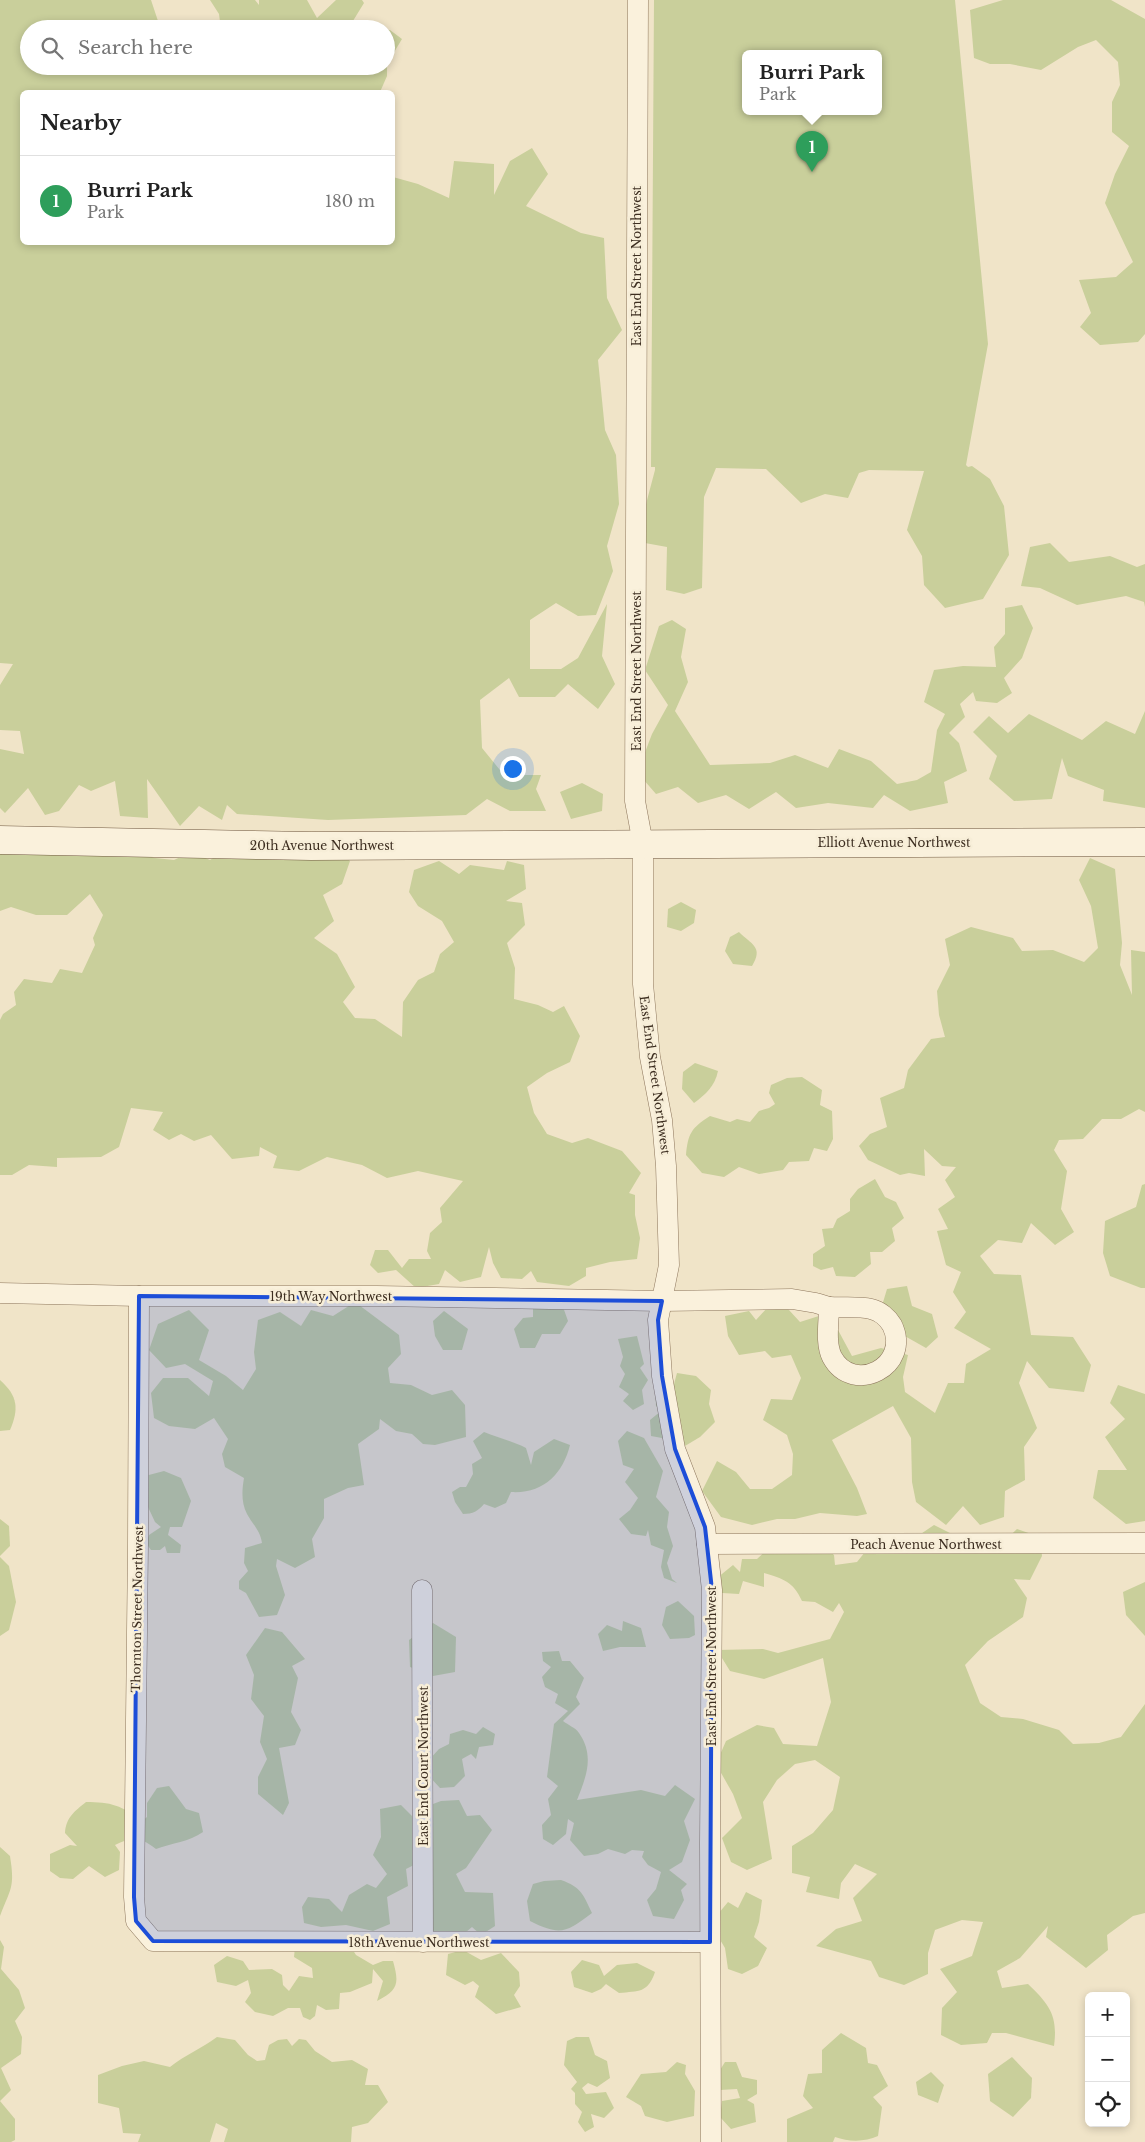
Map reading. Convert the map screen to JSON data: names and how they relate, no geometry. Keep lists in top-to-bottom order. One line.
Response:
{"streets":{"street":["East End Street Northwest","Elliott Avenue Northwest","20th Avenue Northwest","19th Way Northwest","Peach Avenue Northwest","Thornton Street Northwest","East End Court Northwest","18th Avenue Northwest"]},"crossings":[["East End Street Northwest","Elliott Avenue Northwest"],["East End Street Northwest","20th Avenue Northwest"],["East End Street Northwest","19th Way Northwest"],["East End Street Northwest","Peach Avenue Northwest"],["East End Street Northwest","18th Avenue Northwest"],["Elliott Avenue Northwest","20th Avenue Northwest"],["19th Way Northwest","Thornton Street Northwest"],["Thornton Street Northwest","18th Avenue Northwest"],["East End Court Northwest","18th Avenue Northwest"]],"page":{"search":"Search here","popup":["Burri Park","Park"],"heading":"Nearby","pins":"1","list":[{"mark":"1","name":"Burri Park","note":"Park","value":"180 m"}],"map_buttons":["+","−"]}}
